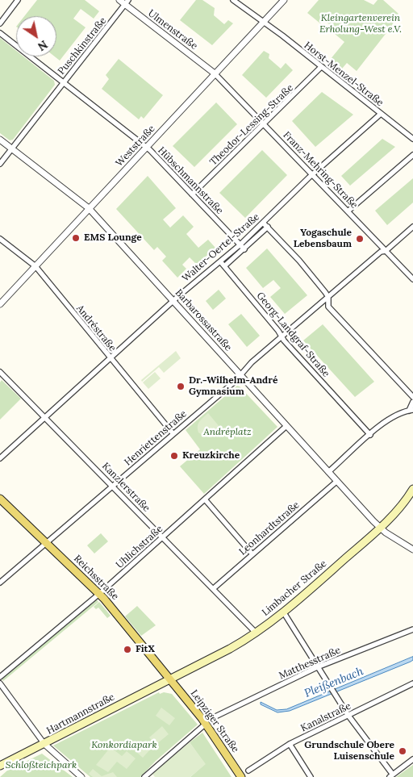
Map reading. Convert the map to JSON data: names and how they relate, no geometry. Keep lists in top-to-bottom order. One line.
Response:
{"streets":{"main road":["Reichsstraße","Limbacher Straße","Hartmannstraße","Leipziger Straße"],"street":["Ulmenstraße","Puschkinstraße","Horst-Menzel-Straße","Theodor-Lessing-Straße","Weststraße","Franz-Mehring-Straße","Hübschmannstraße","Walter-Oertel-Straße","Barbarossastraße","Andréstraße","Georg-Landgraf-Straße","Henriettenstraße","Kanzlerstraße","Leonhardtstraße","Uhlichstraße","Matthesstraße","Kanalstraße"]},"crossings":[["Ulmenstraße","Puschkinstraße"],["Ulmenstraße","Weststraße"],["Ulmenstraße","Franz-Mehring-Straße"],["Puschkinstraße","Hübschmannstraße"],["Puschkinstraße","Barbarossastraße"],["Horst-Menzel-Straße","Theodor-Lessing-Straße"],["Horst-Menzel-Straße","Weststraße"],["Horst-Menzel-Straße","Walter-Oertel-Straße"],["Theodor-Lessing-Straße","Franz-Mehring-Straße"],["Theodor-Lessing-Straße","Hübschmannstraße"],["Weststraße","Franz-Mehring-Straße"],["Weststraße","Hübschmannstraße"],["Weststraße","Barbarossastraße"],["Weststraße","Andréstraße"],["Franz-Mehring-Straße","Walter-Oertel-Straße"],["Franz-Mehring-Straße","Henriettenstraße"],["Hübschmannstraße","Walter-Oertel-Straße"],["Walter-Oertel-Straße","Barbarossastraße"],["Walter-Oertel-Straße","Andréstraße"],["Walter-Oertel-Straße","Georg-Landgraf-Straße"],["Walter-Oertel-Straße","Kanzlerstraße"],["Barbarossastraße","Henriettenstraße"],["Barbarossastraße","Leonhardtstraße"],["Barbarossastraße","Uhlichstraße"],["Barbarossastraße","Limbacher Straße"],["Andréstraße","Henriettenstraße"],["Georg-Landgraf-Straße","Henriettenstraße"],["Henriettenstraße","Kanzlerstraße"],["Henriettenstraße","Reichsstraße"],["Kanzlerstraße","Leonhardtstraße"],["Kanzlerstraße","Uhlichstraße"],["Kanzlerstraße","Limbacher Straße"],["Uhlichstraße","Reichsstraße"],["Reichsstraße","Limbacher Straße"],["Reichsstraße","Hartmannstraße"],["Reichsstraße","Leipziger Straße"],["Limbacher Straße","Hartmannstraße"],["Limbacher Straße","Leipziger Straße"],["Hartmannstraße","Leipziger Straße"]],"water":["Pleißenbach"],"parks":["Kleingartenverein Erholung-West e.V.","Andréplatz","Konkordiapark","Schloßteichpark"],"places":["EMS Lounge","Yogaschule Lebensbaum","Dr.-Wilhelm-André Gymnasium","Kreuzkirche","FitX","Grundschule Obere Luisenschule"],"north":"bottom right"}
